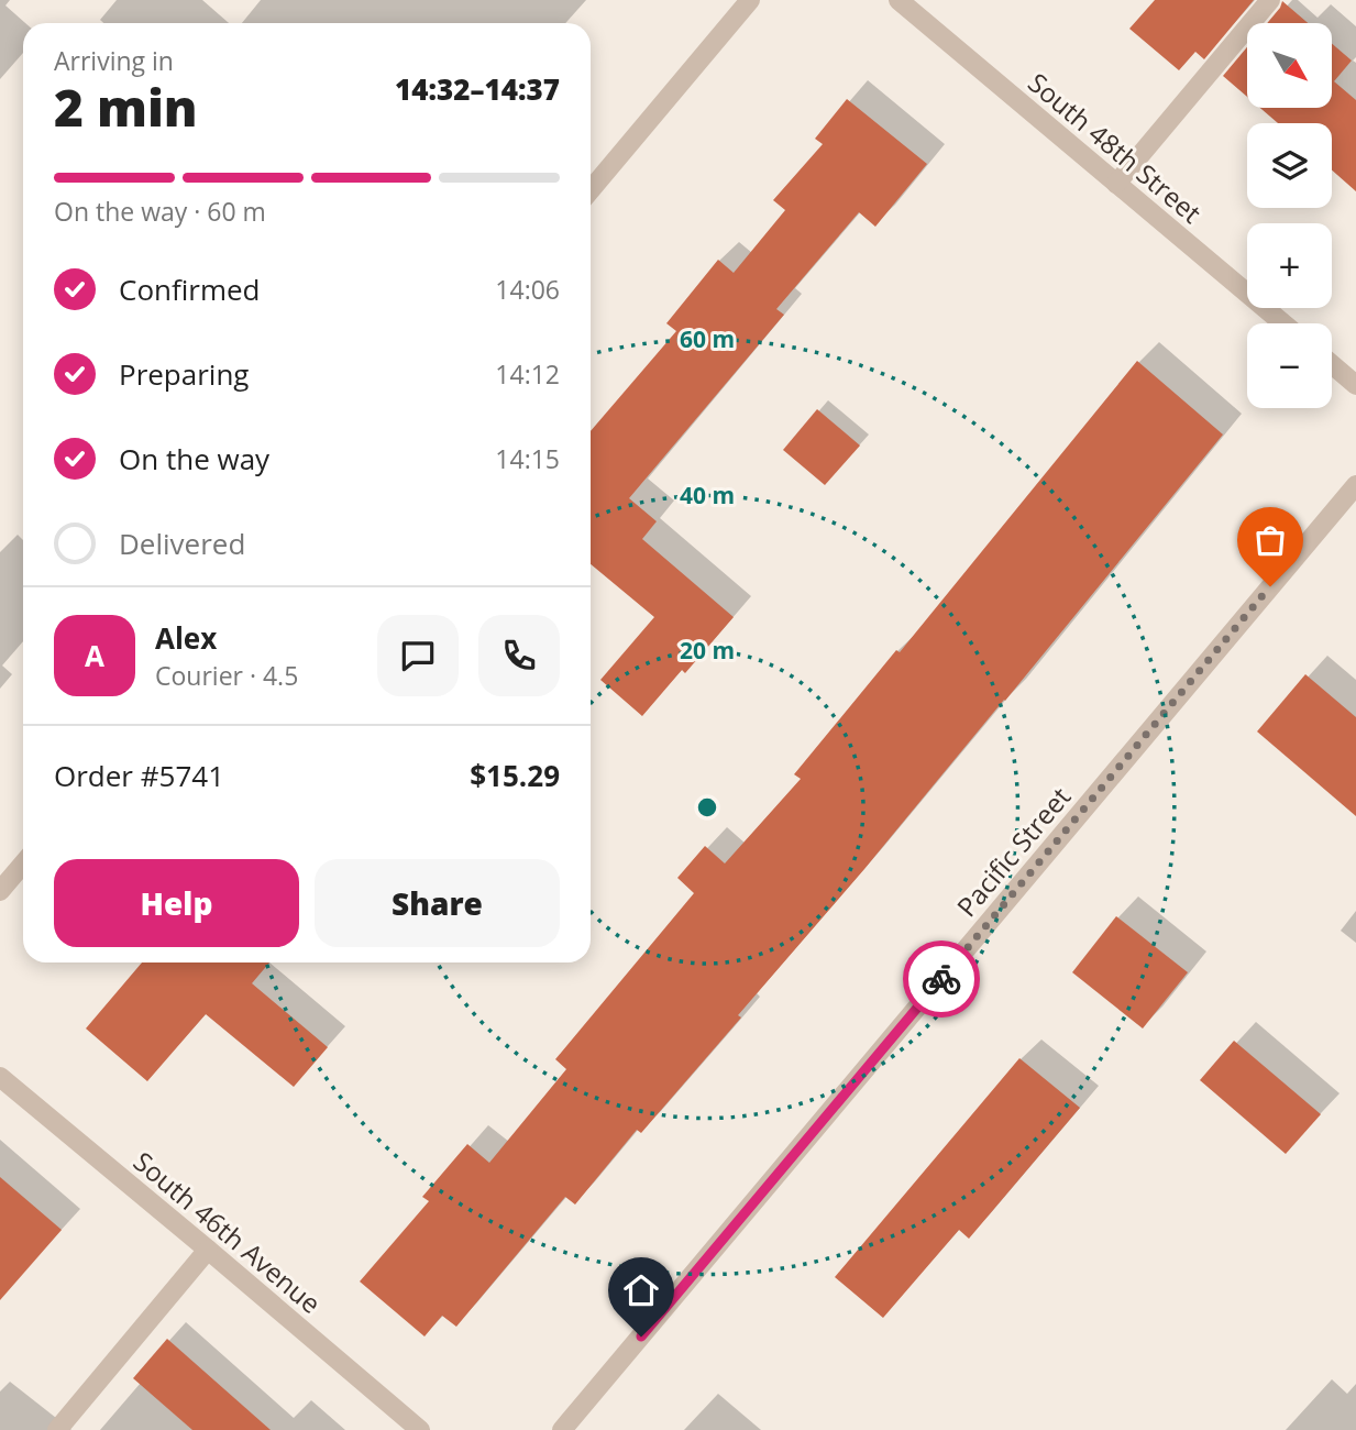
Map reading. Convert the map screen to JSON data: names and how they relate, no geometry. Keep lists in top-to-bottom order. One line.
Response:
{"streets":{"street":["South 48th Street","Pacific Street","South 46th Avenue"]},"north":"bottom right","page":{"map_buttons":["+","−"],"heading":["2 min","Arriving in","14:32–14:37"],"panel":["Alex","Courier · 4.5","Order #5741","$15.29"],"bar":"On the way · 60 m","list":[["Confirmed","14:06"],["Preparing","14:12"],["On the way","14:15"],"Delivered"],"round":"A","buttons":["Help","Share"]},"rings":["60 m","40 m","20 m"]}
